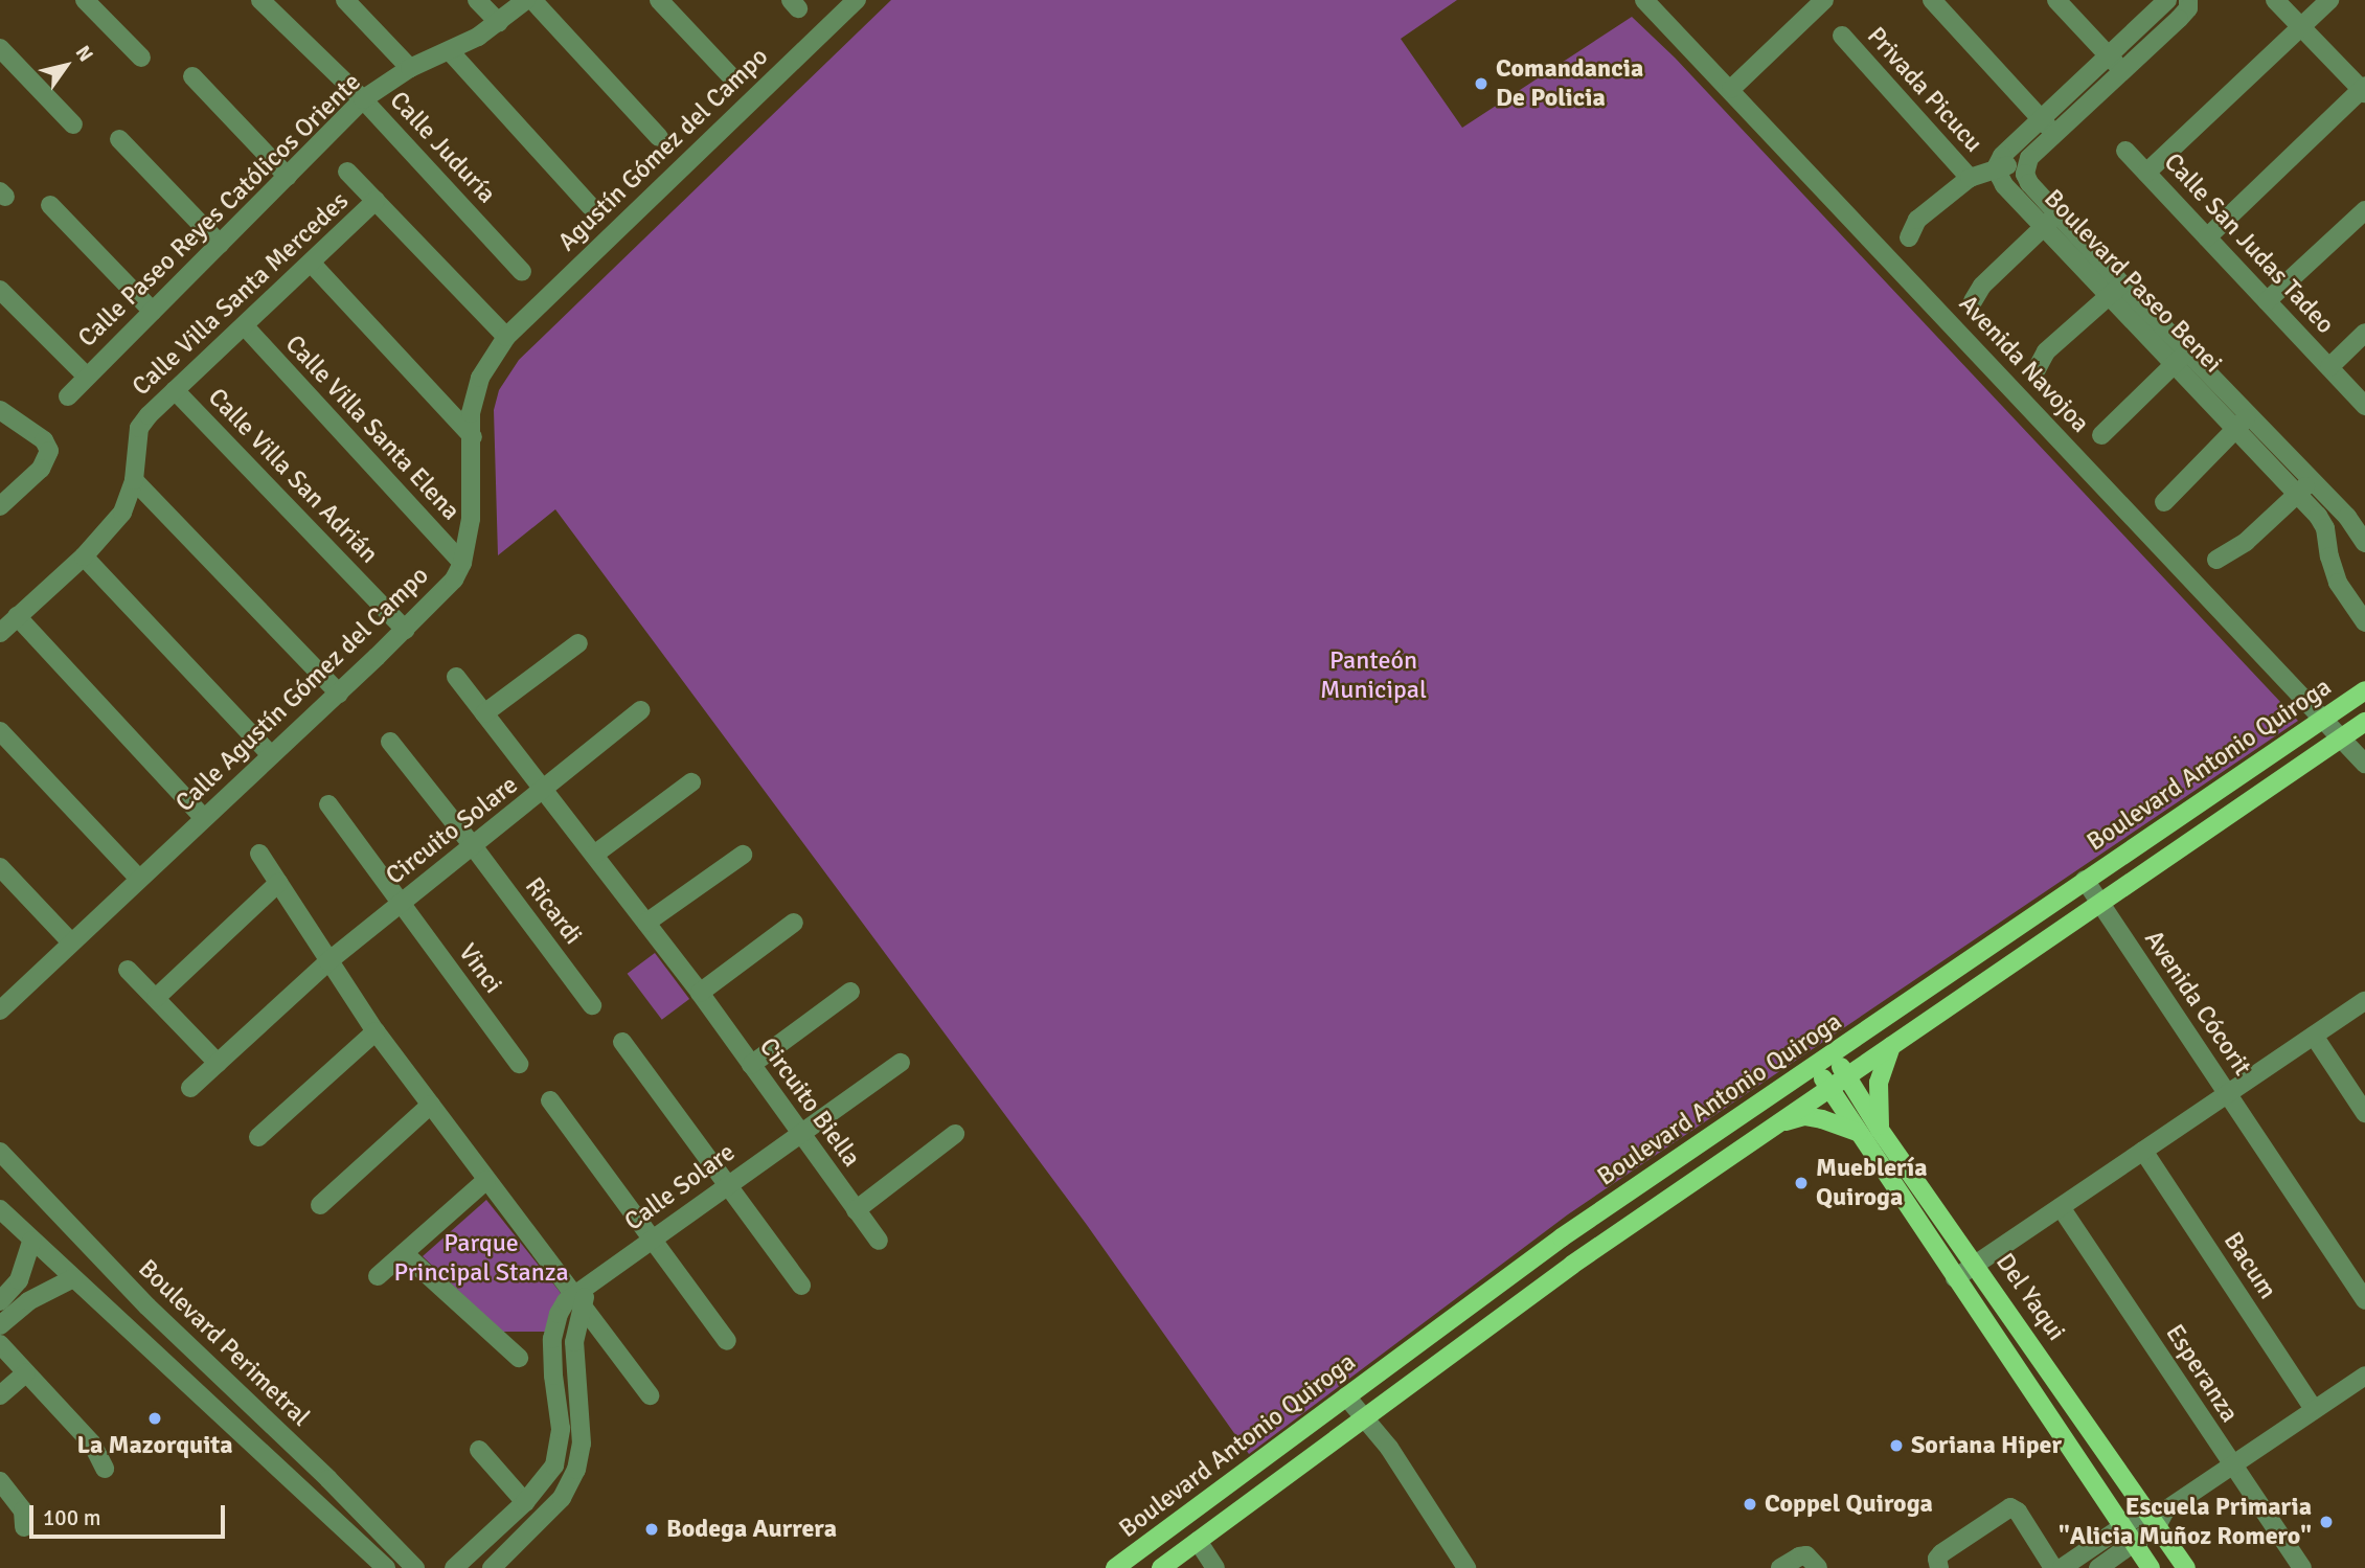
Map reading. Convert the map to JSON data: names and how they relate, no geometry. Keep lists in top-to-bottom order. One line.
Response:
{"streets":{"main road":["Boulevard Antonio Quiroga","Del Yaqui"],"street":["Privada Picucu","Calle Juduría","Agustín Gómez del Campo","Calle Paseo Reyes Católicos Oriente","Calle San Judas Tadeo","Boulevard Paseo Benei","Calle Villa Santa Mercedes","Avenida Navojoa","Calle Villa Santa Elena","Calle Villa San Adrián","Calle Agustín Gómez del Campo","Circuito Solare","Ricardi","Vinci","Avenida Cócorit","Circuito Biella","Calle Solare","Bacum","Boulevard Perimetral","Esperanza"]},"crossings":[["Calle Juduría","Calle Paseo Reyes Católicos Oriente"],["Agustín Gómez del Campo","Calle Agustín Gómez del Campo"],["Calle Villa Santa Mercedes","Calle Villa Santa Elena"],["Calle Villa Santa Mercedes","Calle Villa San Adrián"],["Avenida Navojoa","Boulevard Antonio Quiroga"],["Calle Villa Santa Elena","Calle Agustín Gómez del Campo"],["Calle Villa San Adrián","Calle Agustín Gómez del Campo"],["Boulevard Antonio Quiroga","Avenida Cócorit"],["Boulevard Antonio Quiroga","Del Yaqui"],["Circuito Solare","Ricardi"],["Circuito Solare","Vinci"],["Circuito Solare","Circuito Biella"],["Circuito Biella","Calle Solare"]],"parks":["Panteón Municipal","Parque Principal Stanza"],"places":["Comandancia De Policia","Mueblería Quiroga","La Mazorquita","Soriana Hiper","Coppel Quiroga","Escuela Primaria \"Alicia Muñoz Romero\"","Bodega Aurrera"],"scale_bar":"100 m","north":"top right"}
